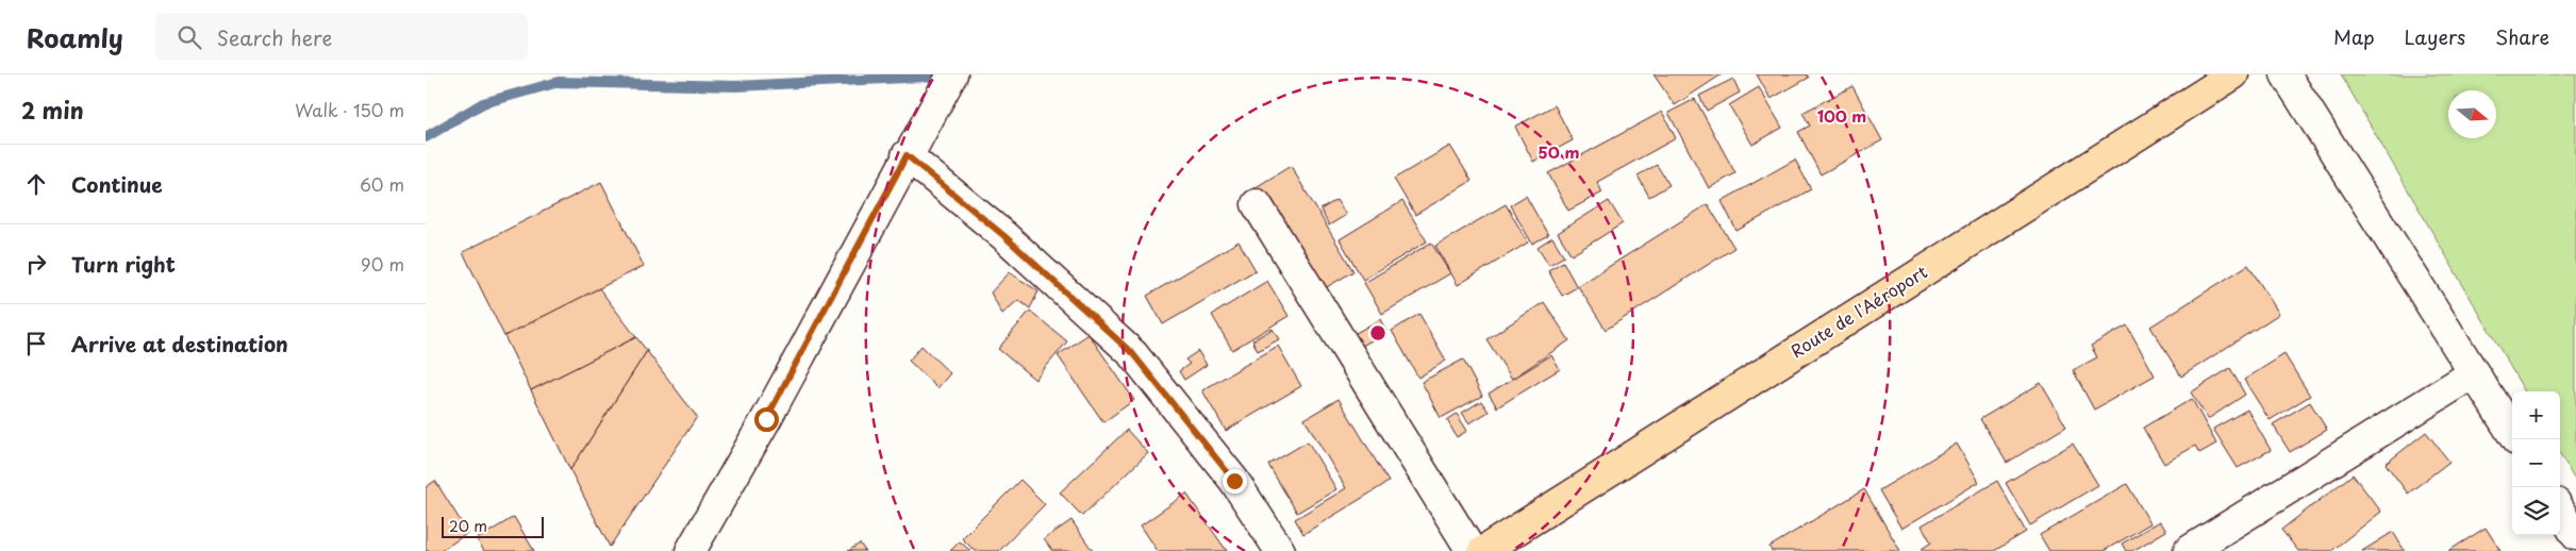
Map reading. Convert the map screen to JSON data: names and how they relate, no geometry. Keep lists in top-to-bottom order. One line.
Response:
{"streets":{"main road":["Route de l'Aéroport"]},"scale_bar":"20 m","north":"right","page":{"header":"Roamly","search":"Search here","nav":["Map","Layers","Share"],"heading":["2 min","Walk · 150 m"],"list":[["Continue","60 m"],["Turn right","90 m"],"Arrive at destination"],"map_buttons":["+","−"],"scale":"20 m"},"rings":["100 m","50 m"]}
